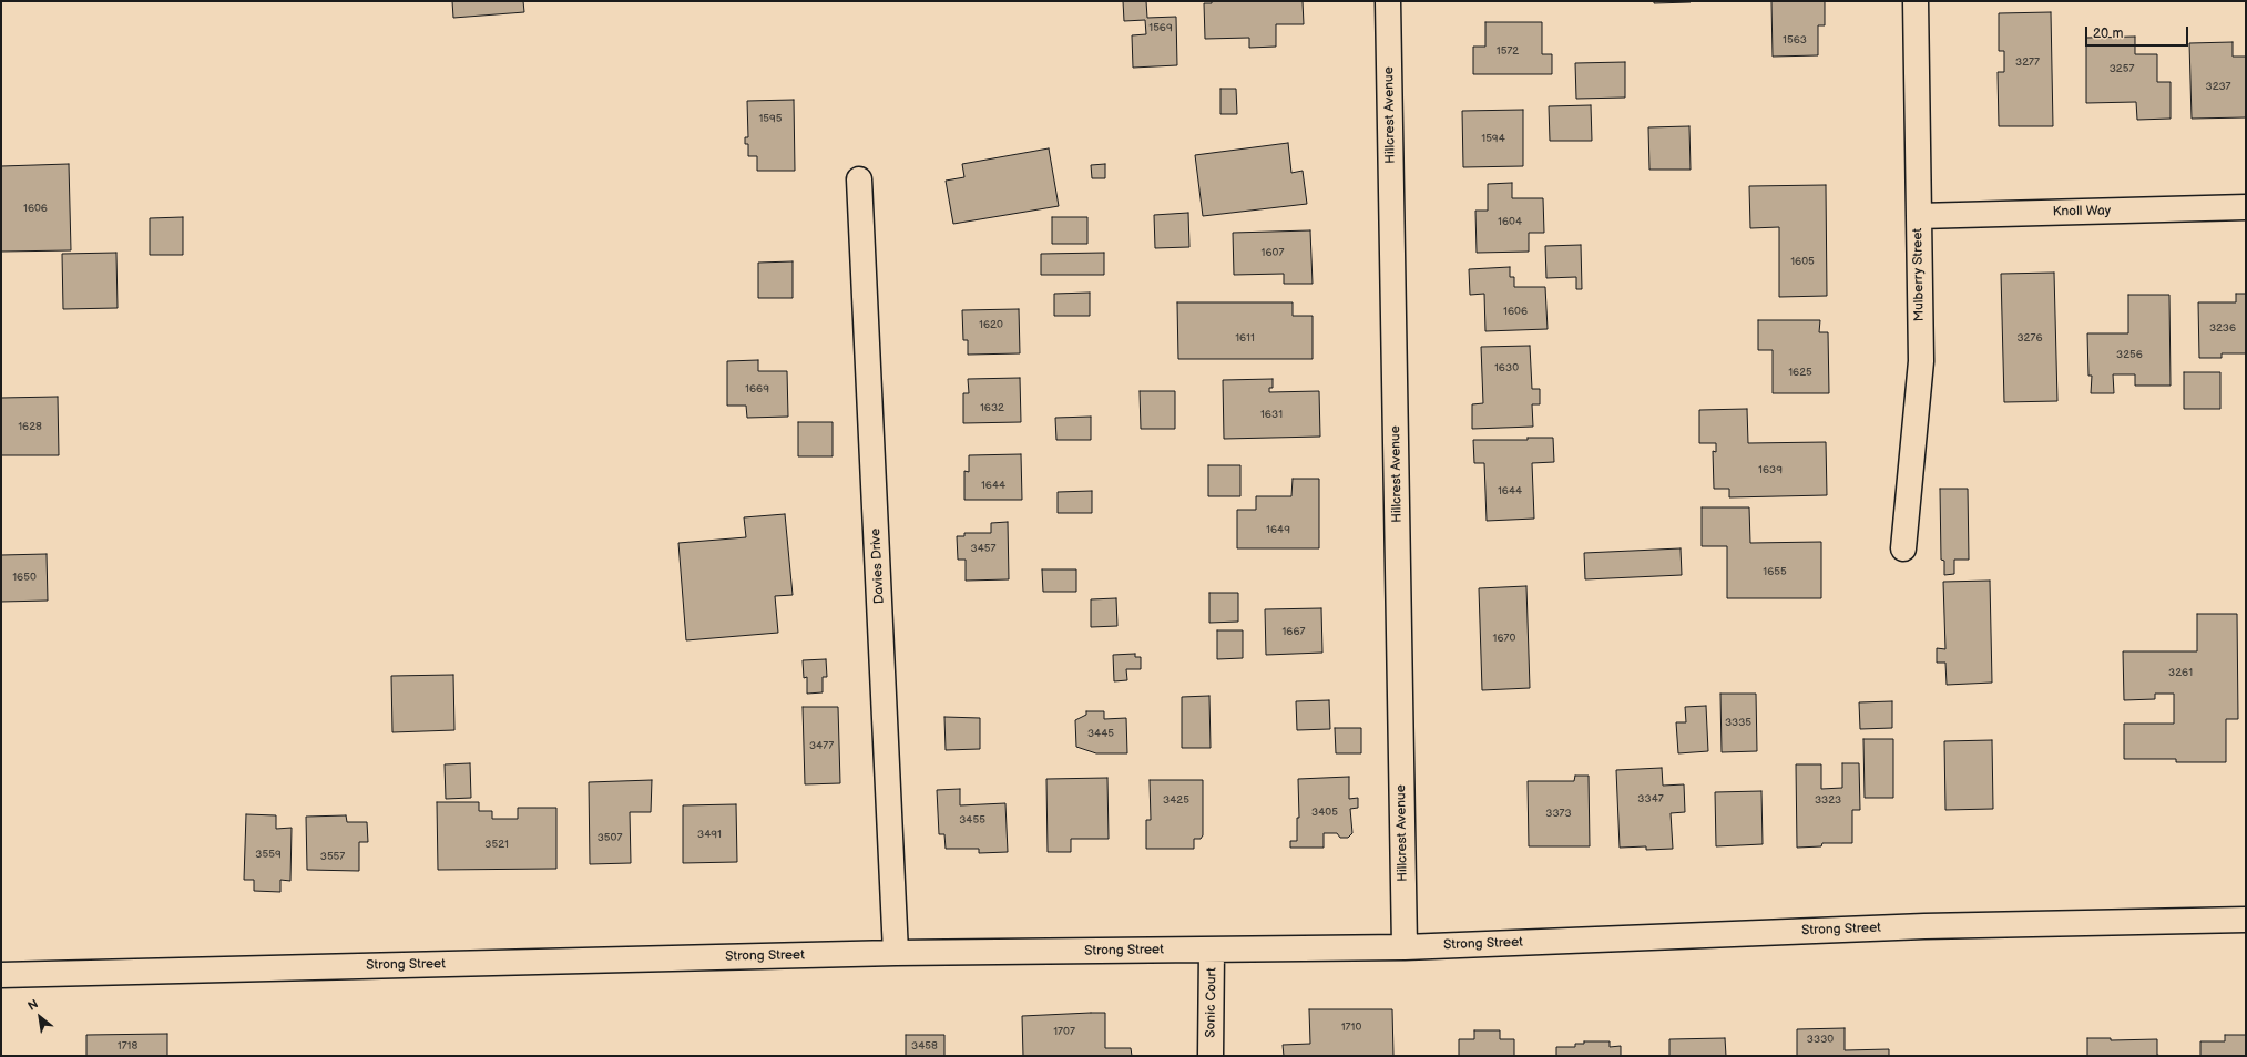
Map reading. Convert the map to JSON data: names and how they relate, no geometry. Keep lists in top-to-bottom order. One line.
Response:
{"streets":{"street":["Hillcrest Avenue","Knoll Way","Mulberry Street","Davies Drive","Strong Street","Sonic Court"]},"crossings":[["Hillcrest Avenue","Strong Street"],["Knoll Way","Mulberry Street"],["Davies Drive","Strong Street"],["Strong Street","Sonic Court"]],"house_numbers":["1569","1563","1572","3277","3257","3237","1595","1594","1606","1604","1607","1605","1606","1620","3236","1611","3276","3256","1630","1625","1669","1632","1631","1628","1639","1644","1644","1649","3457","1655","1650","1667","1670","3261","3335","3445","3477","3347","3425","3323","3405","3373","3455","3491","3507","3521","3559","3557","1710","1707","3330","1718","3458"],"scale_bar":"20 m","north":"top left"}
